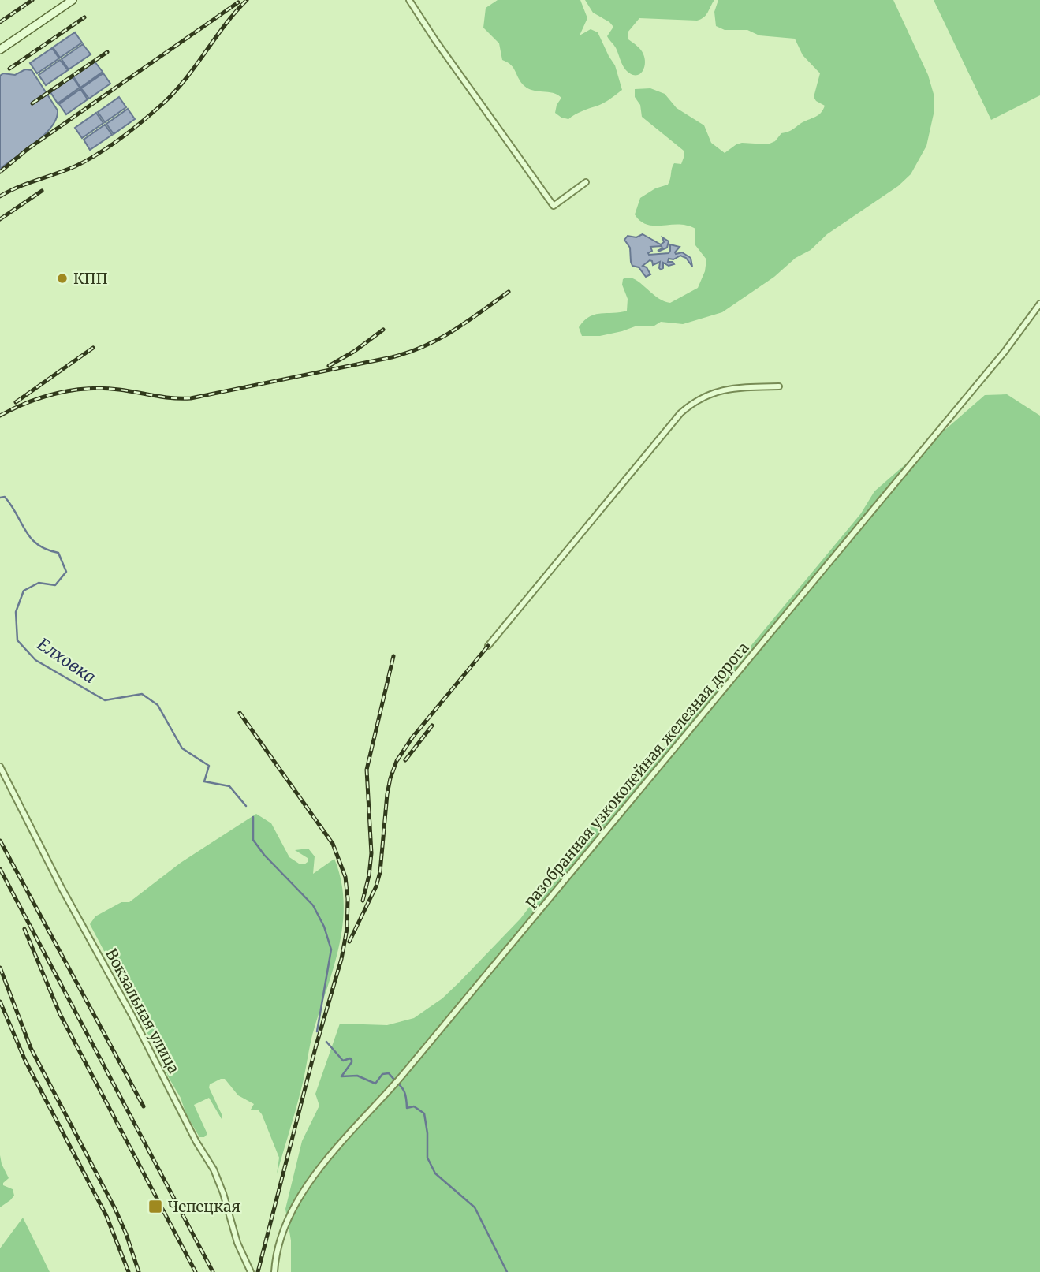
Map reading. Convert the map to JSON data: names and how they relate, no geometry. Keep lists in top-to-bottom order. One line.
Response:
{"streets":{"street":["разобранная узкоколейная железная дорога","Вокзальная улица"]},"water":["Елховка"],"places":{"other":["КПП"],"transit":["Чепецкая"]}}
